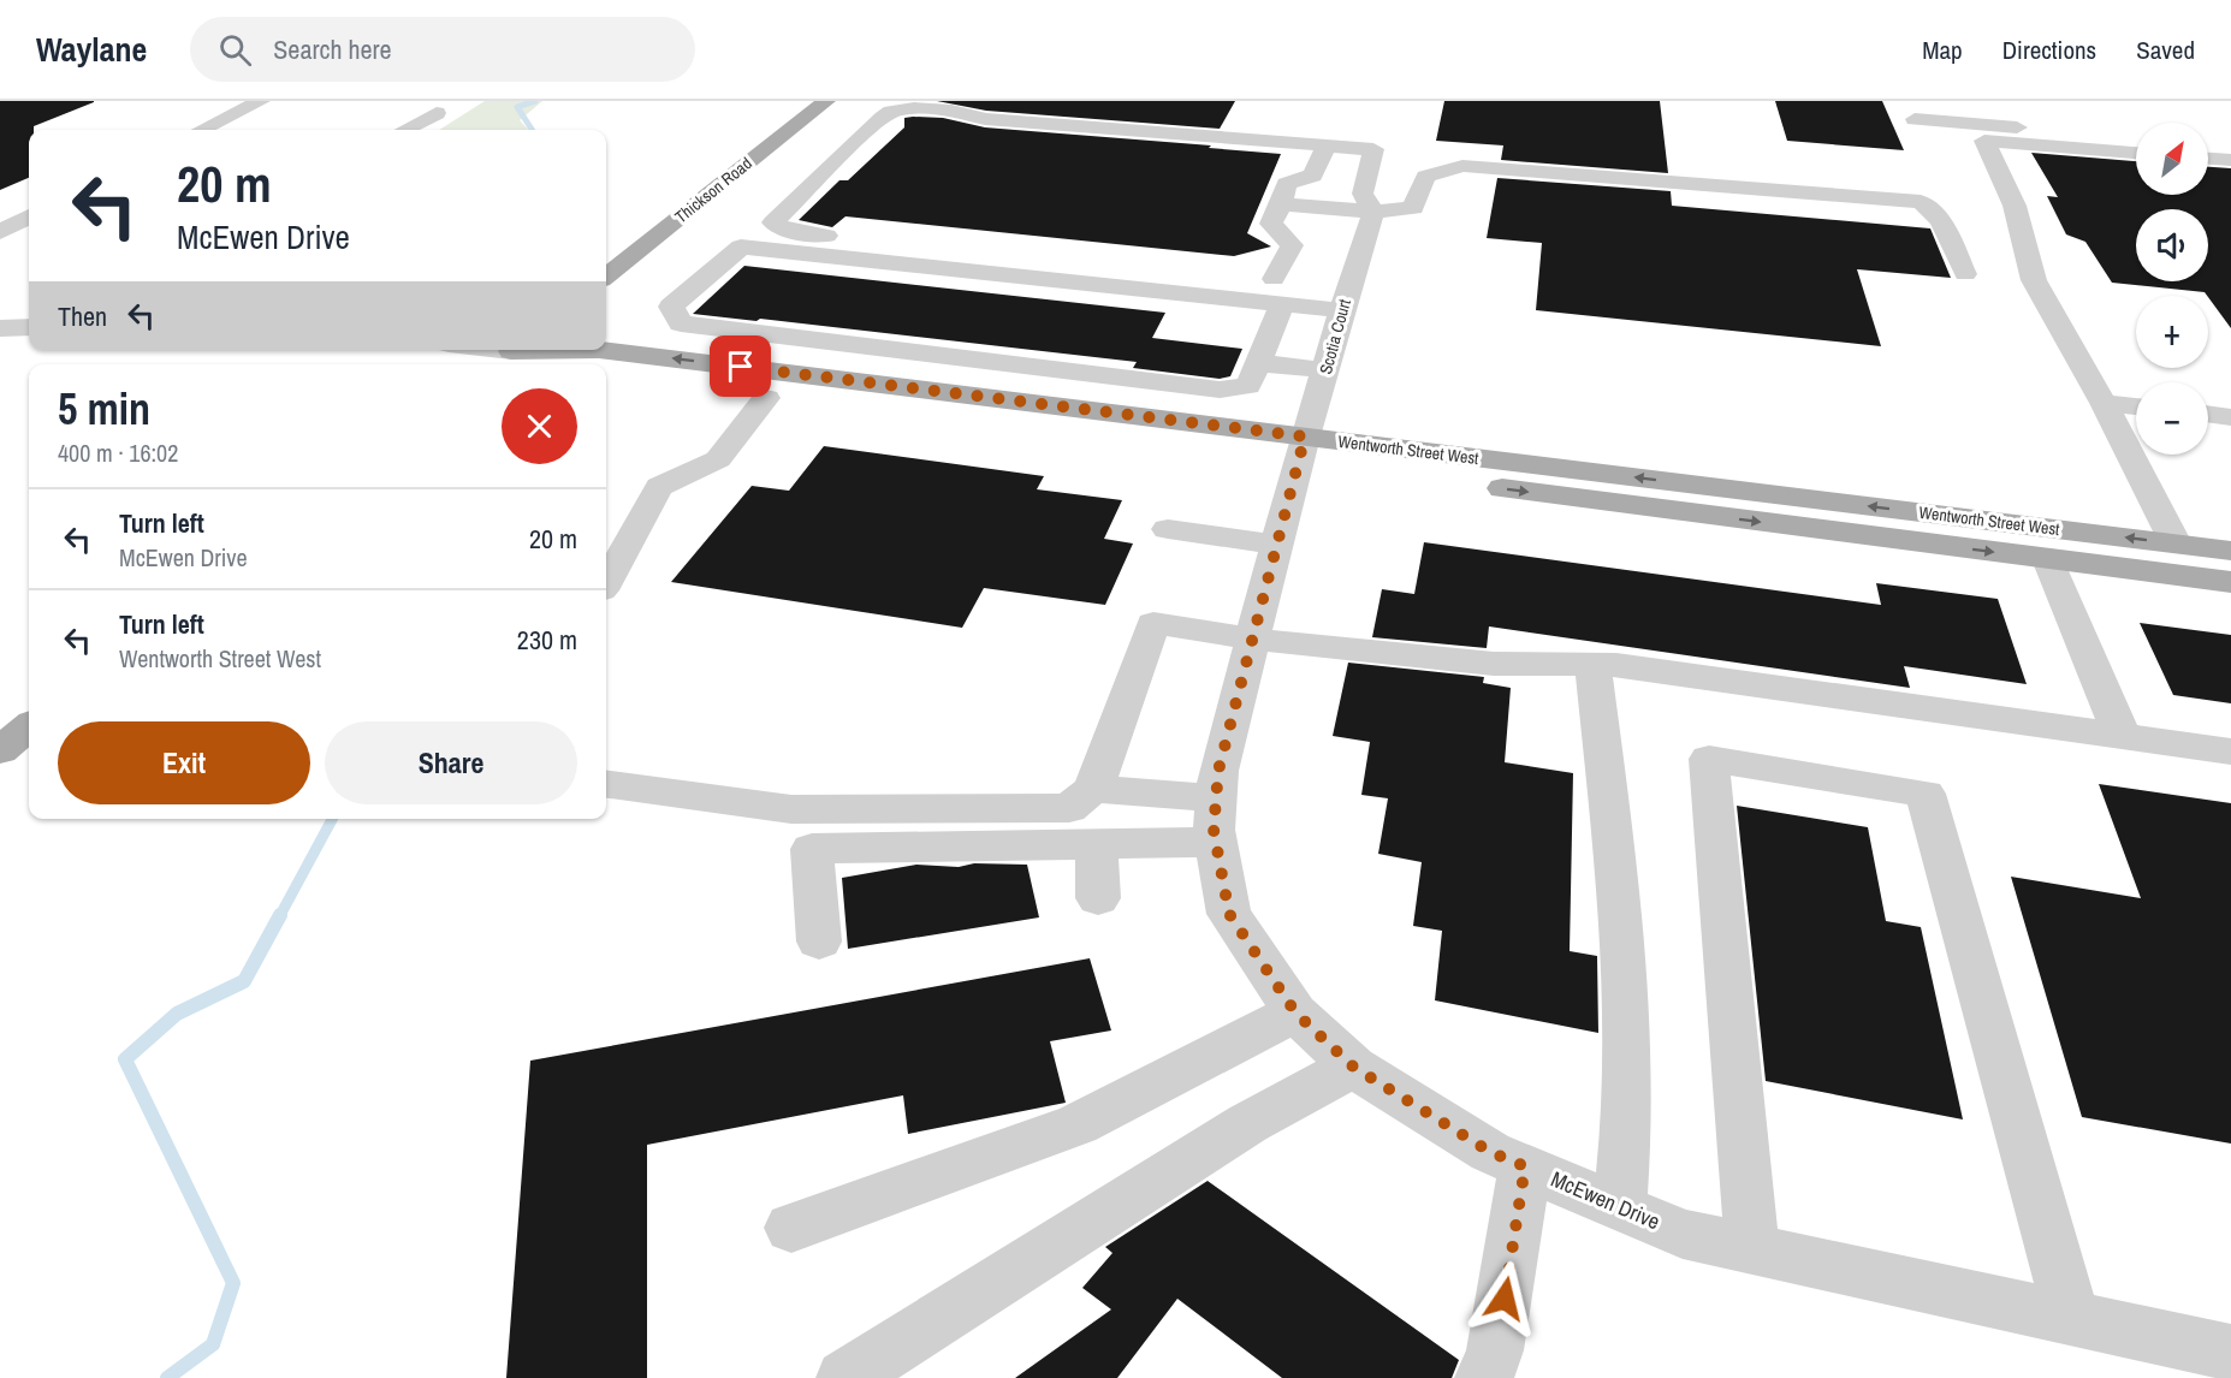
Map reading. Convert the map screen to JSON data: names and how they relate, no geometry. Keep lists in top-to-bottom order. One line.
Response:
{"streets":{"main road":["Thickson Road","Wentworth Street West"],"street":["Scotia Court","McEwen Drive"]},"crossings":[["Scotia Court","Wentworth Street West"],["Scotia Court","McEwen Drive"],["Wentworth Street West","McEwen Drive"]],"north":"top right","page":{"header":"Waylane","search":"Search here","nav":["Map","Directions","Saved"],"map_buttons":["+","−"],"turn":["20 m","McEwen Drive"],"then":"Then","heading":["5 min","400 m · 16:02"],"list":[{"name":"Turn left","note":"McEwen Drive","value":"20 m"},{"name":"Turn left","note":"Wentworth Street West","value":"230 m"}],"buttons":["Exit","Share"]}}
